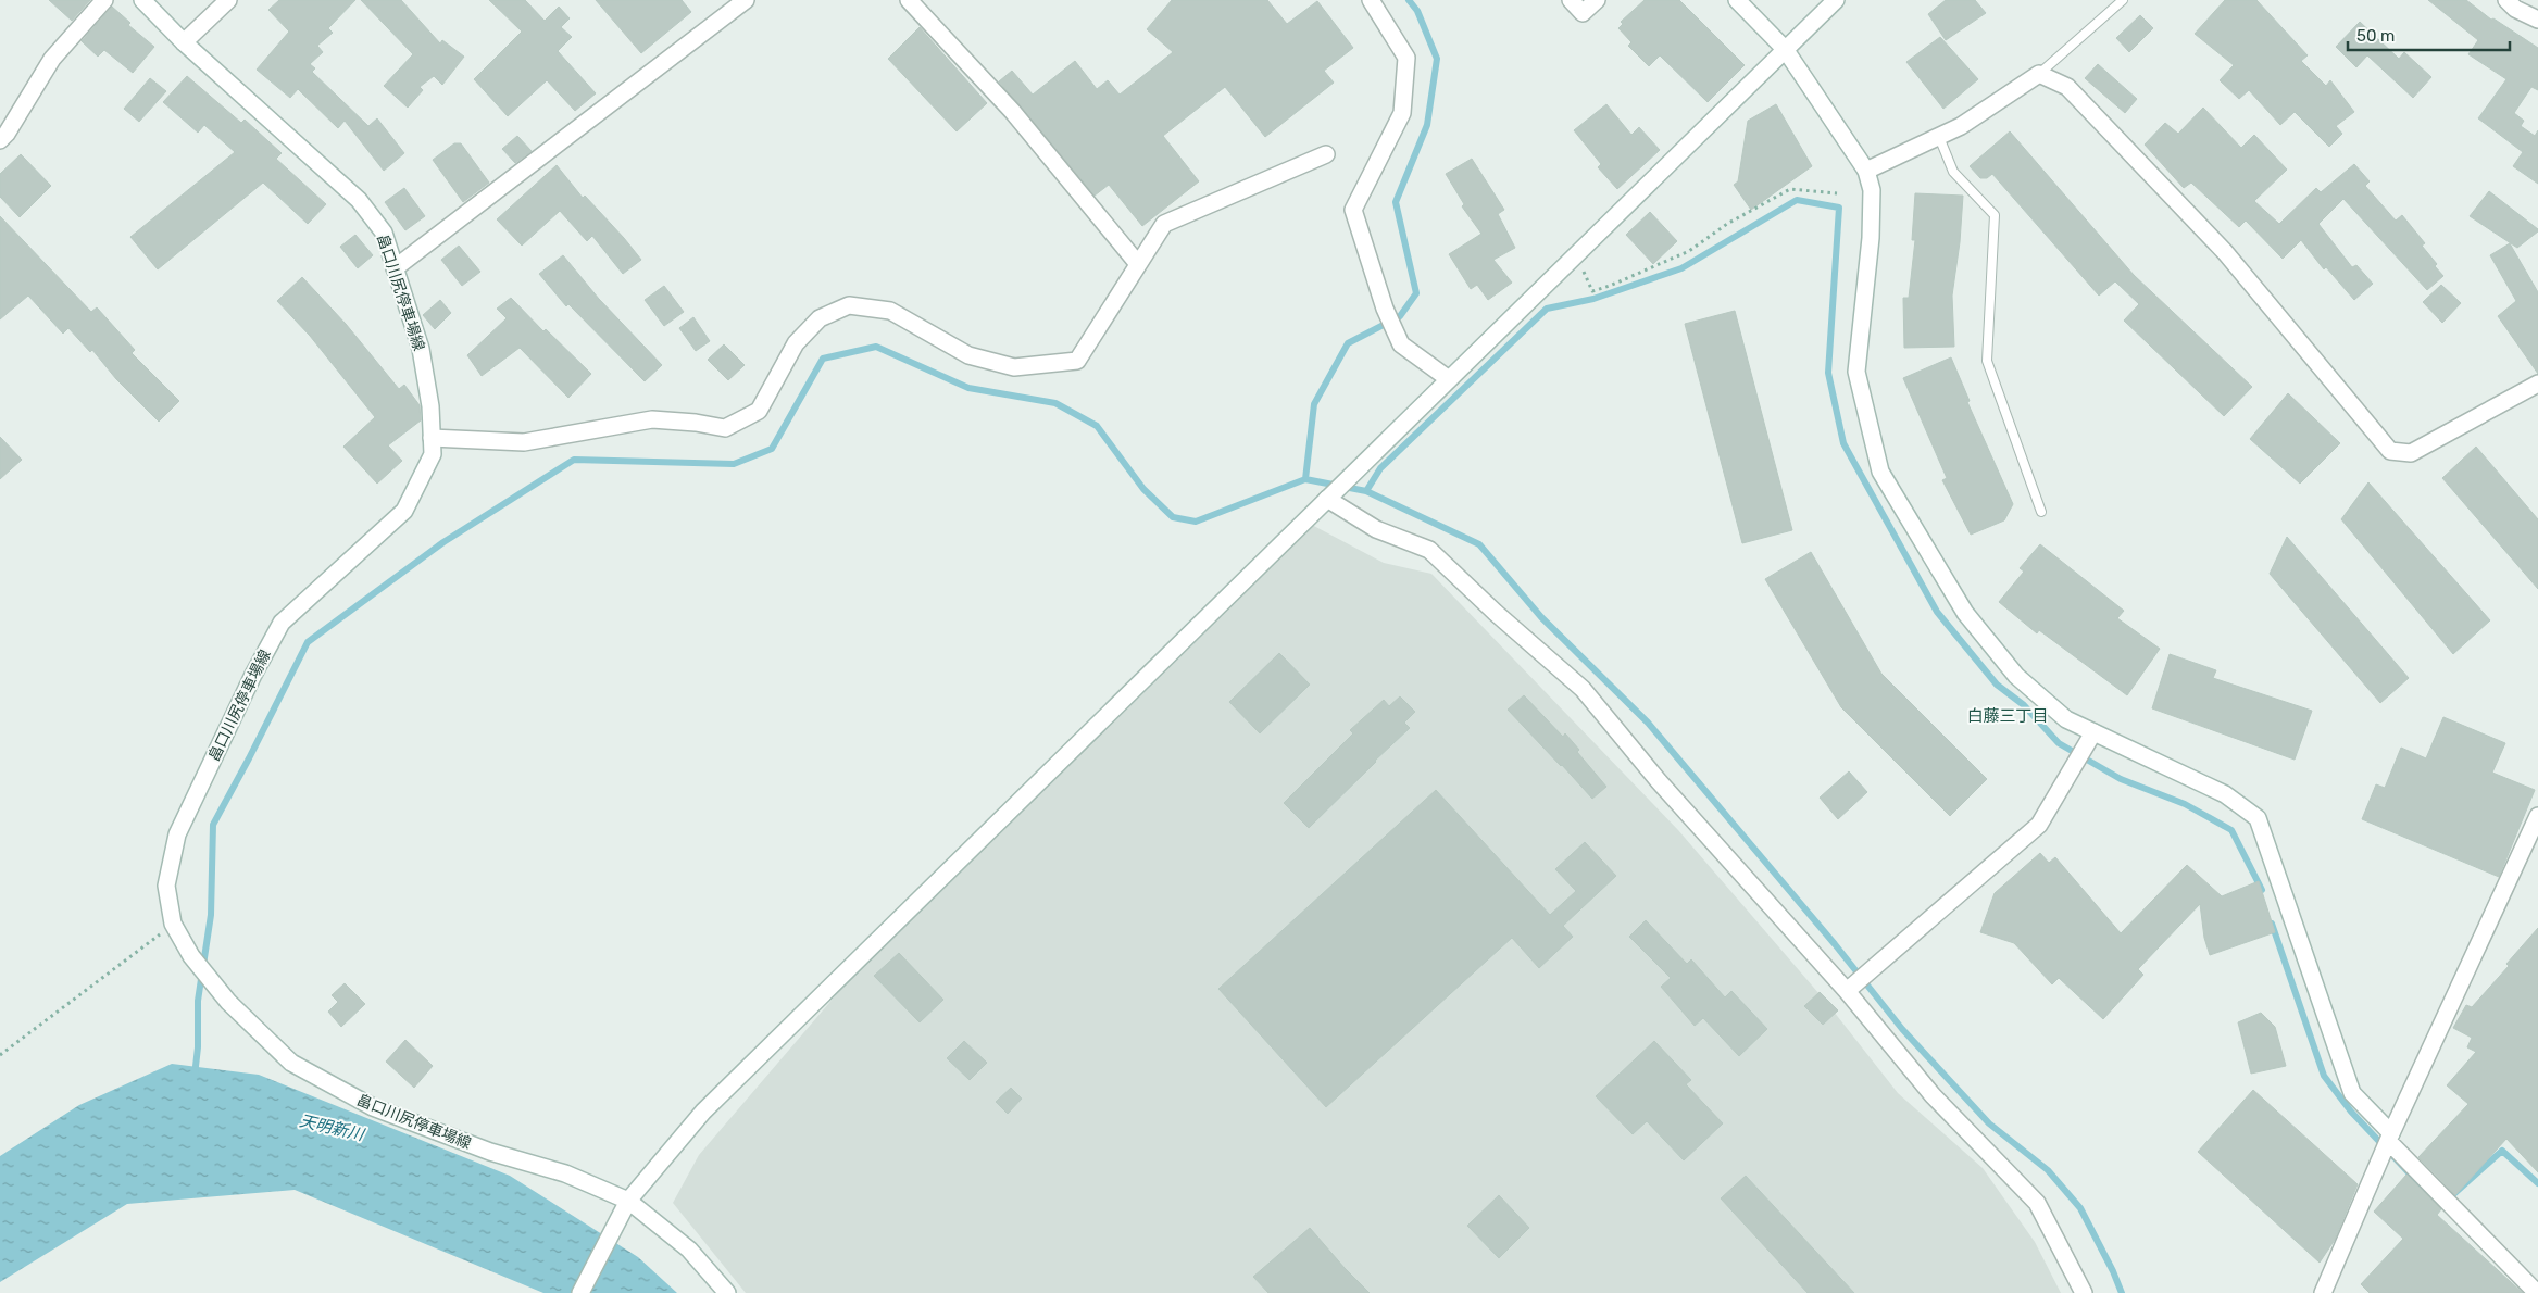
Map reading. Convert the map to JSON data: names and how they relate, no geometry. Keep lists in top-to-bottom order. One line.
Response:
{"streets":{"street":["畠口川尻停車場線"]},"districts":["白藤三丁目"],"water":["天明新川"],"scale_bar":"50 m"}
